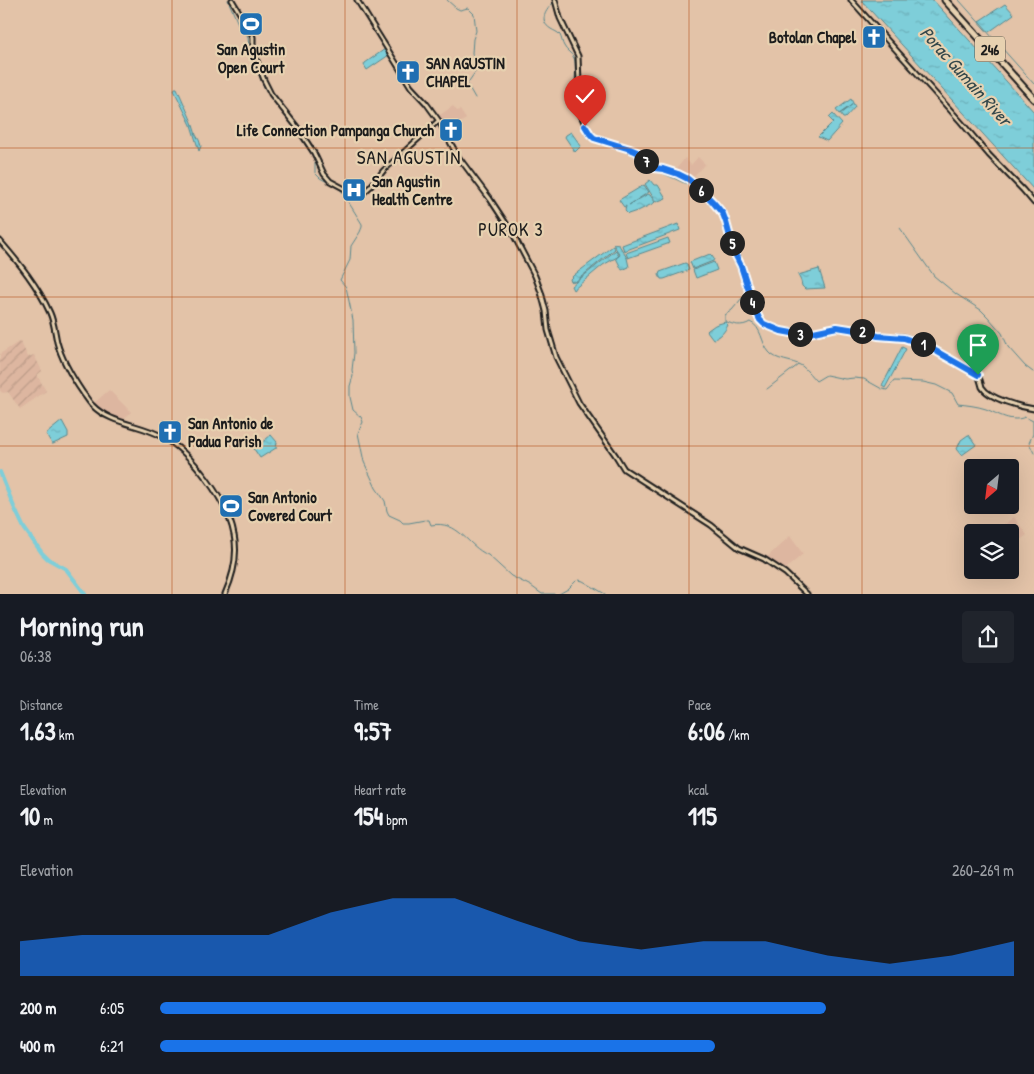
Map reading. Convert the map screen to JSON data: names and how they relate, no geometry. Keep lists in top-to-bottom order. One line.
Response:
{"streets":{"highway":["246"]},"districts":["SAN AGUSTIN","PUROK 3"],"water":["Porac Gumain River"],"places":{"sports":["San Agustin Open Court","San Antonio Covered Court"],"church":["Botolan Chapel","SAN AGUSTIN CHAPEL","Life Connection Pampanga Church","San Antonio de Padua Parish"],"hospital":["San Agustin Health Centre"]},"north":"bottom left","page":{"pins":["7","6","5","4","2","3","1"],"heading":["Morning run","06:38"],"stats":[["Distance","1.63 km"],["Time","9:57"],["Pace","6:06 /km"],["Elevation","10 m"],["Heart rate","154 bpm"],["kcal","115"]],"chart":["Elevation","260–269 m"],"list":[{"name":"200 m","note":"6:05"},{"name":"400 m","note":"6:21"}]}}
